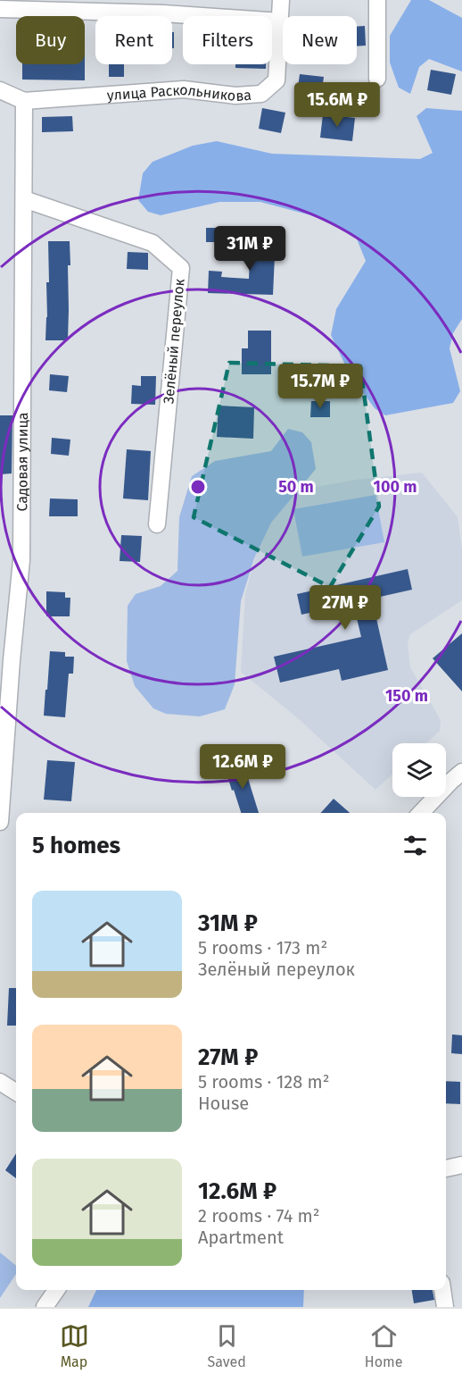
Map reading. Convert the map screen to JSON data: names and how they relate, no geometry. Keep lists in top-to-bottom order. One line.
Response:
{"streets":{"street":["улица Раскольникова","Зелёный переулок","Садовая улица"]},"crossings":[["улица Раскольникова","Садовая улица"],["Зелёный переулок","Садовая улица"]],"page":{"chip":["Buy","Rent","Filters","New"],"price":["15.6M ₽","31M ₽","15.7M ₽","27M ₽","12.6M ₽"],"heading":"5 homes","list":[{"name":"31M ₽","note":"5 rooms · 173 m² · Зелёный переулок"},{"name":"27M ₽","note":"5 rooms · 128 m² · House"},{"name":"12.6M ₽","note":"2 rooms · 74 m² · Apartment"}],"tabs":["Map","Saved","Home"]},"rings":["50 m","100 m","150 m"]}
